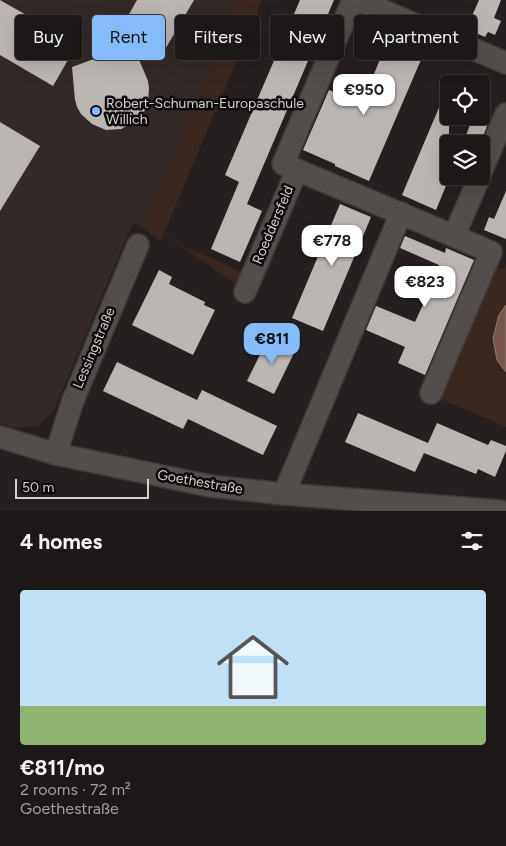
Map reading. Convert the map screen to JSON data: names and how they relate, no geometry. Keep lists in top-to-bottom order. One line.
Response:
{"streets":{"street":["Roeddersfeld","Lessingstraße","Goethestraße"]},"crossings":[["Lessingstraße","Goethestraße"]],"places":["Robert-Schuman-Europaschule Willich"],"scale_bar":"50 m","page":{"chip":["Buy","Rent","Filters","New","Apartment"],"price":["€950","€778","€823","€811"],"scale":"50 m","heading":"4 homes","list":[{"name":"€811/mo","note":"2 rooms · 72 m² · Goethestraße"}]}}
